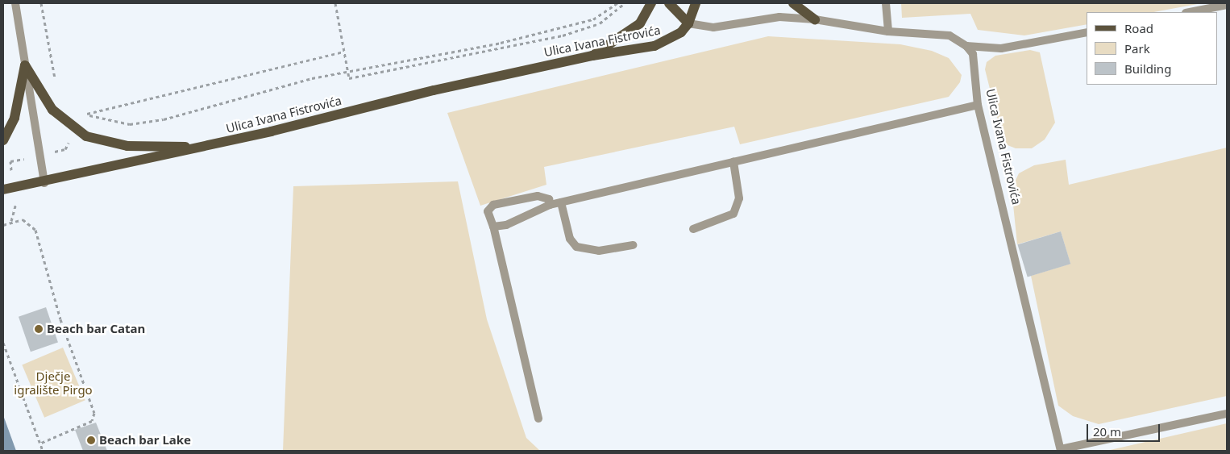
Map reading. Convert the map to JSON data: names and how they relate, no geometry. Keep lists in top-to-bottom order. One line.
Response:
{"streets":{"main road":["Ulica Ivana Fistrovića"]},"parks":["Dječje igralište Pirgo"],"places":["Beach bar Catan","Beach bar Lake"],"legend":["Road","Park","Building"],"scale_bar":"20 m"}
